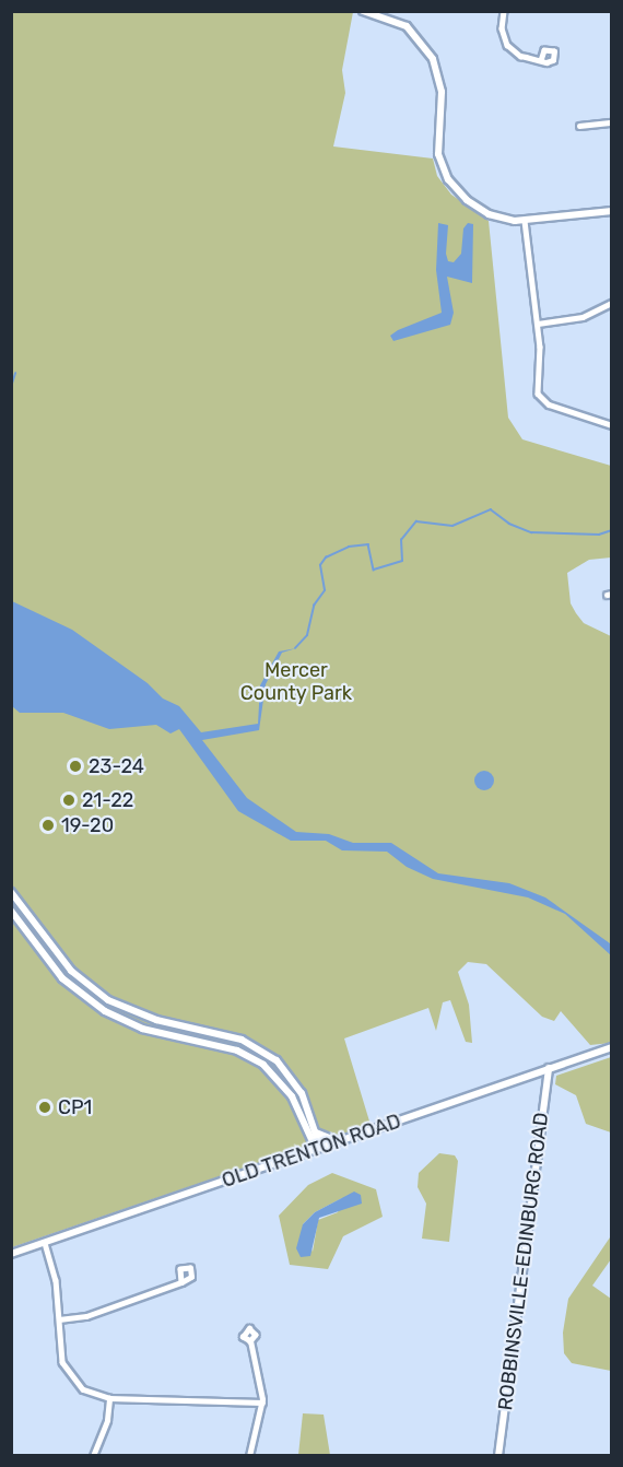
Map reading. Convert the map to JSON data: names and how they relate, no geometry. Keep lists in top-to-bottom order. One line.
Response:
{"streets":{"street":["OLD TRENTON ROAD","ROBBINSVILLE-EDINBURG ROAD"]},"crossings":[["OLD TRENTON ROAD","ROBBINSVILLE-EDINBURG ROAD"]],"parks":["Mercer County Park"],"places":["23-24","21-22","19-20","CP1"]}
